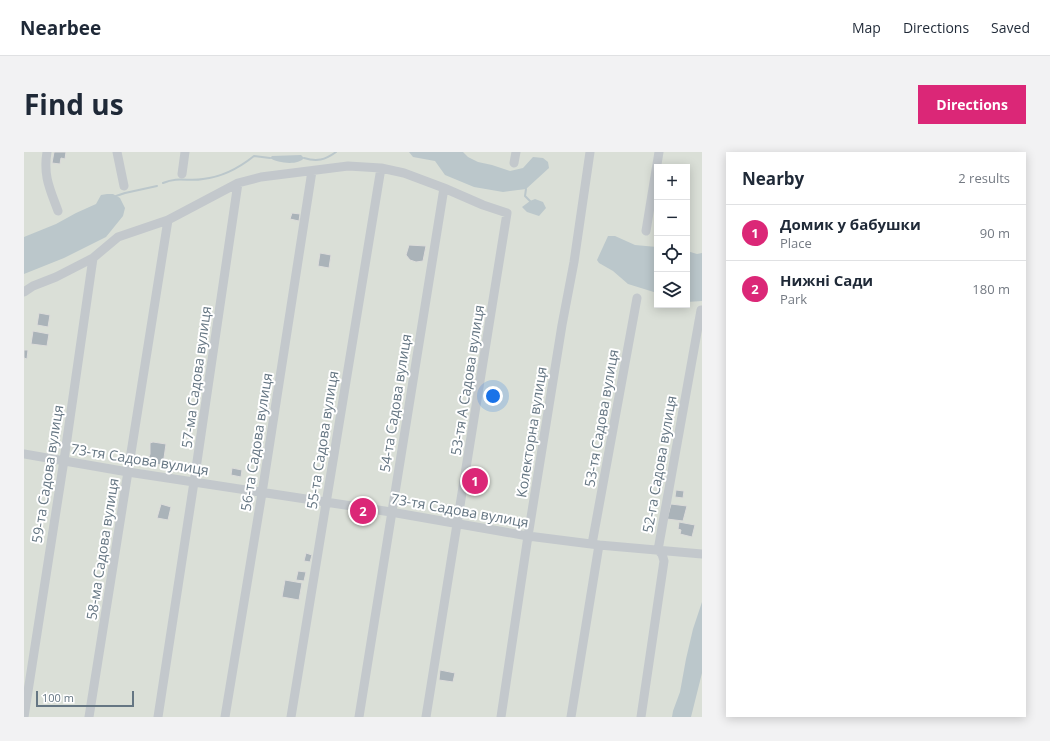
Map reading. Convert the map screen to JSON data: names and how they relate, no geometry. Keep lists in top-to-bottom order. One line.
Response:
{"streets":{"street":["57-ма Садова вулиця","53-тя А Садова вулиця","54-та Садова вулиця","53-тя Садова вулиця","Колекторна вулиця","55-та Садова вулиця","56-та Садова вулиця","73-тя Садова вулиця","52-га Садова вулиця","59-та Садова вулиця","58-ма Садова вулиця"]},"crossings":[["57-ма Садова вулиця","73-тя Садова вулиця"],["53-тя А Садова вулиця","54-та Садова вулиця"],["53-тя А Садова вулиця","73-тя Садова вулиця"],["54-та Садова вулиця","73-тя Садова вулиця"],["53-тя Садова вулиця","73-тя Садова вулиця"],["Колекторна вулиця","73-тя Садова вулиця"],["55-та Садова вулиця","73-тя Садова вулиця"],["56-та Садова вулиця","73-тя Садова вулиця"],["73-тя Садова вулиця","52-га Садова вулиця"],["73-тя Садова вулиця","59-та Садова вулиця"],["73-тя Садова вулиця","58-ма Садова вулиця"]],"scale_bar":"100 m","page":{"header":"Nearbee","nav":["Map","Directions","Saved"],"title":"Find us","buttons":"Directions","heading":["Nearby","2 results"],"map_buttons":["+","−"],"list":[{"mark":"1","name":"Домик у бабушки","note":"Place","value":"90 m"},{"mark":"2","name":"Нижні Сади","note":"Park","value":"180 m"}],"pins":["1","2"],"scale":"100 m"}}
